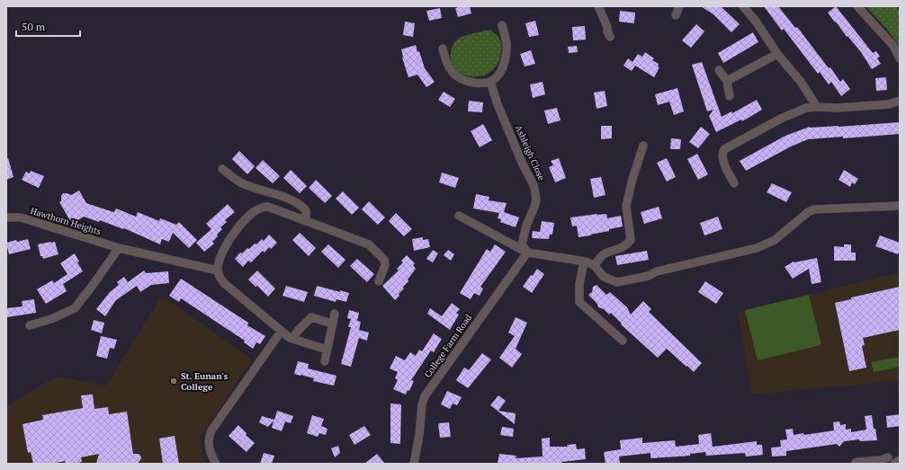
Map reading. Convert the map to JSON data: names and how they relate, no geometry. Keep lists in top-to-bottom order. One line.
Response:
{"streets":{"street":["Ashleigh Close","Hawthorn Heights","College Farm Road"]},"crossings":[["Ashleigh Close","College Farm Road"]],"places":["St. Eunan's College"],"scale_bar":"50 m"}
